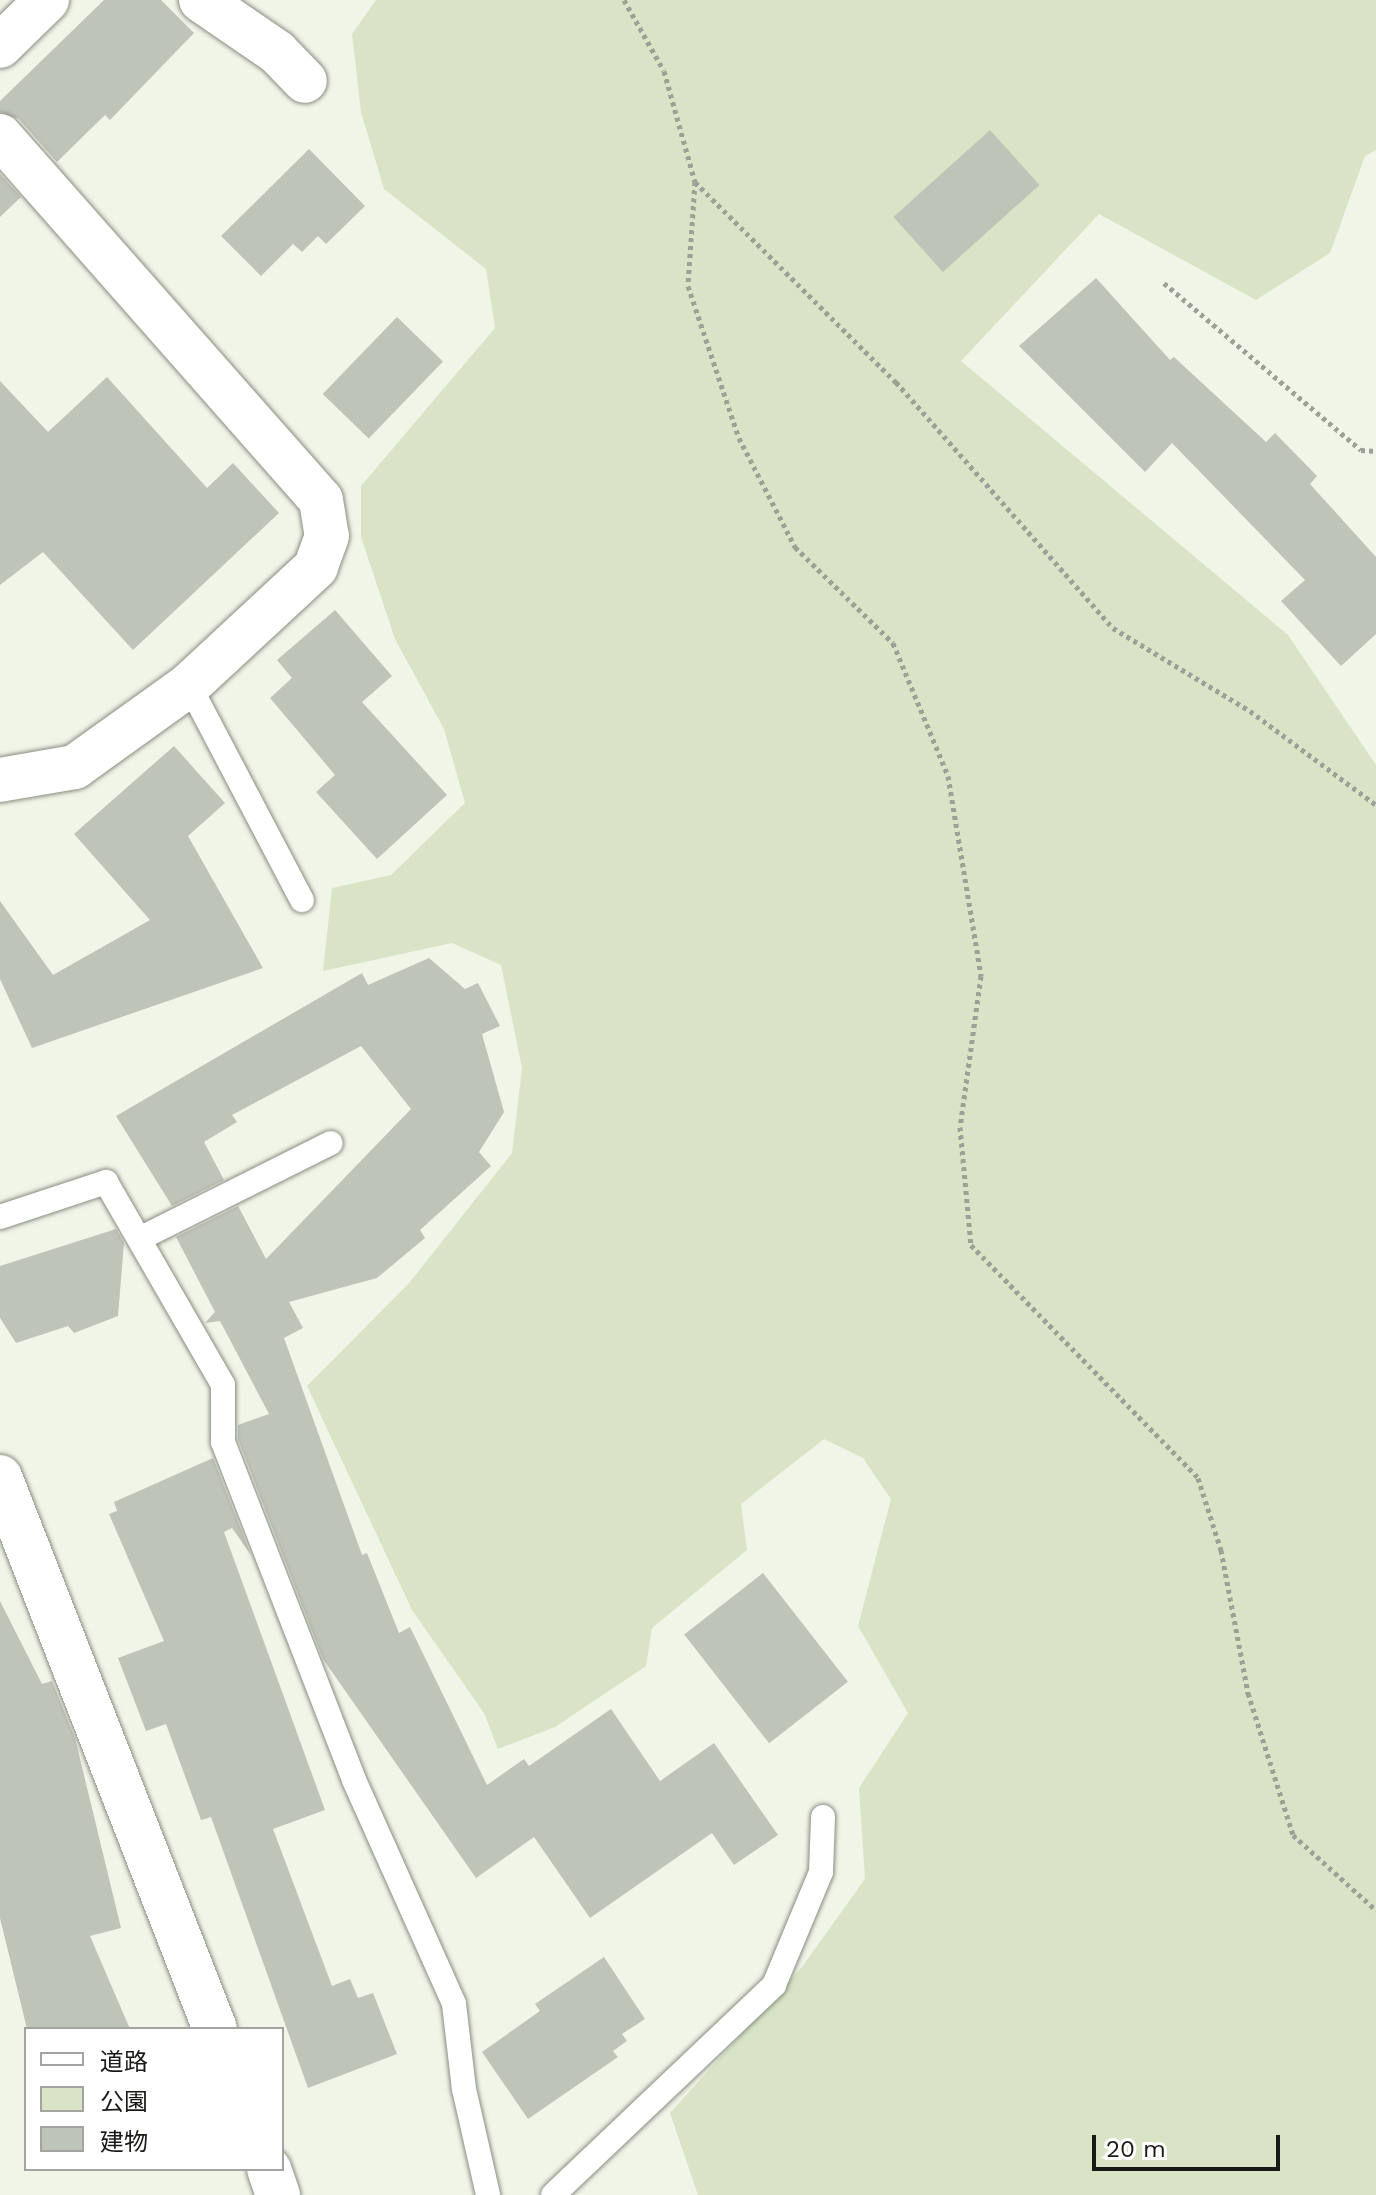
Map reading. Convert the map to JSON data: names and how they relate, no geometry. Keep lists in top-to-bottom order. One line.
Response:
{"legend":["道路","公園","建物"],"scale_bar":"20 m"}
